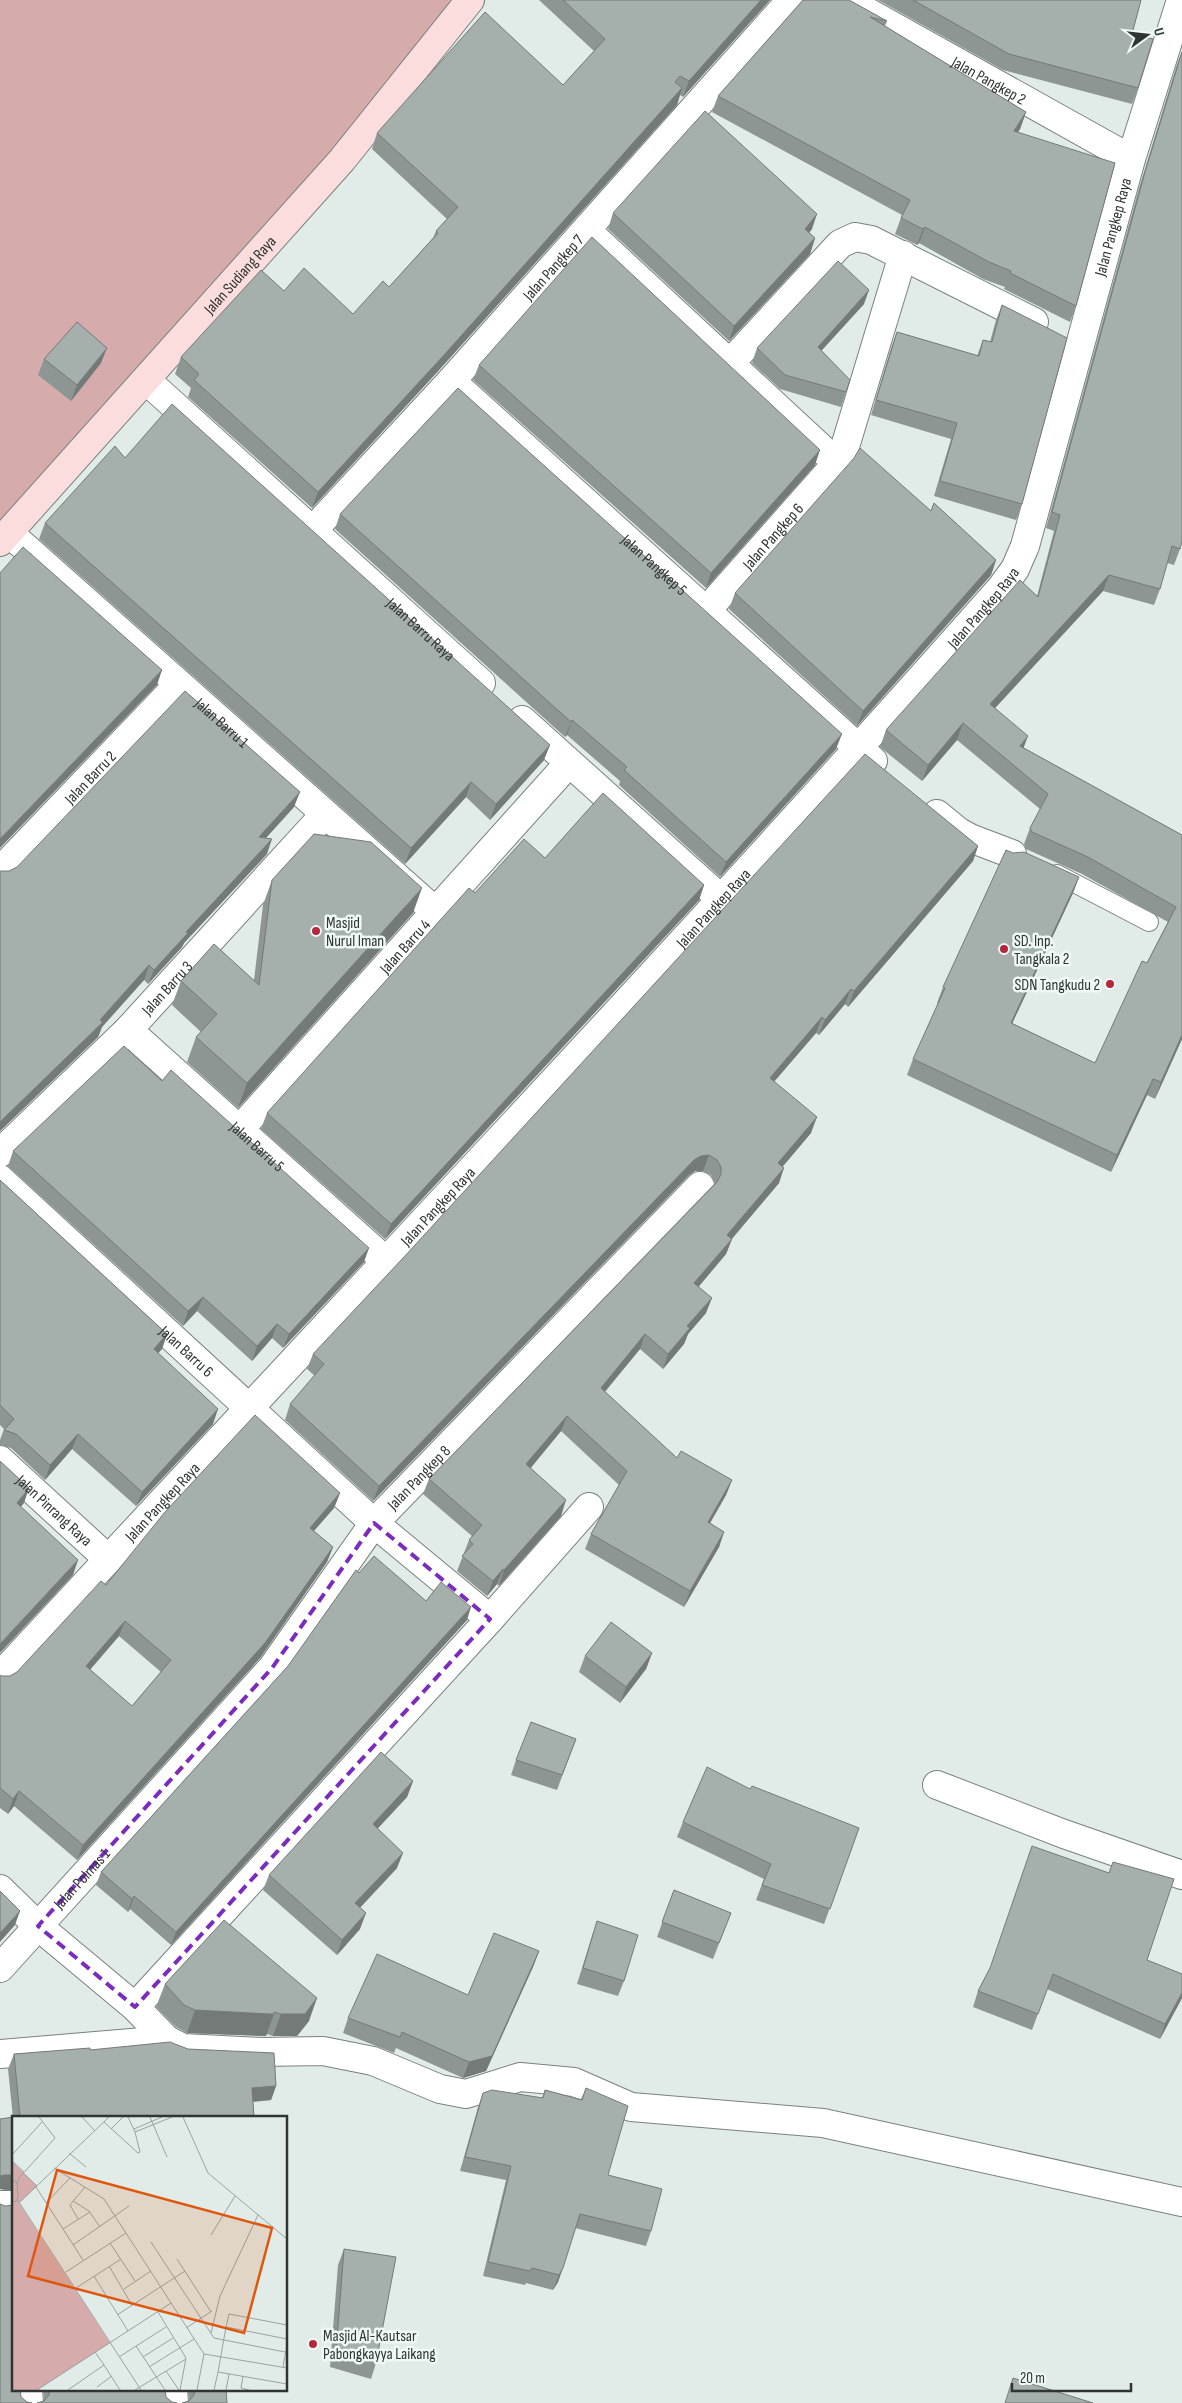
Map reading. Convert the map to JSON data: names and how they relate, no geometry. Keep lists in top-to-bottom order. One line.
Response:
{"streets":{"street":["Jalan Pangkep 2","Jalan Pangkep Raya","Jalan Pangkep 7","Jalan Sudiang Raya","Jalan Pangkep 6","Jalan Pangkep 5","Jalan Barru Raya","Jalan Barru 1","Jalan Barru 2","Jalan Barru 4","Jalan Barru 3","Jalan Barru 5","Jalan Barru 6","Jalan Pangkep 8","Jalan Pinrang Raya","Jalan Polmas 1"]},"crossings":[["Jalan Pangkep 2","Jalan Pangkep Raya"],["Jalan Pangkep Raya","Jalan Pangkep 5"],["Jalan Pangkep Raya","Jalan Barru Raya"],["Jalan Pangkep Raya","Jalan Barru 5"],["Jalan Pangkep Raya","Jalan Barru 6"],["Jalan Pangkep Raya","Jalan Pinrang Raya"],["Jalan Pangkep 7","Jalan Pangkep 5"],["Jalan Pangkep 7","Jalan Barru Raya"],["Jalan Sudiang Raya","Jalan Barru Raya"],["Jalan Sudiang Raya","Jalan Barru 1"],["Jalan Pangkep 6","Jalan Pangkep 5"],["Jalan Barru Raya","Jalan Barru 4"],["Jalan Barru 1","Jalan Barru 2"],["Jalan Barru 1","Jalan Barru 4"],["Jalan Barru 1","Jalan Barru 3"],["Jalan Barru 4","Jalan Barru 5"],["Jalan Barru 3","Jalan Barru 5"],["Jalan Barru 6","Jalan Pangkep 8"],["Jalan Pangkep 8","Jalan Polmas 1"]],"places":["Masjid Nurul Iman","SD. Inp. Tangkala 2","SDN Tangkudu 2","Masjid Al-Kautsar Pabongkayya Laikang"],"scale_bar":"20 m","north":"right"}
